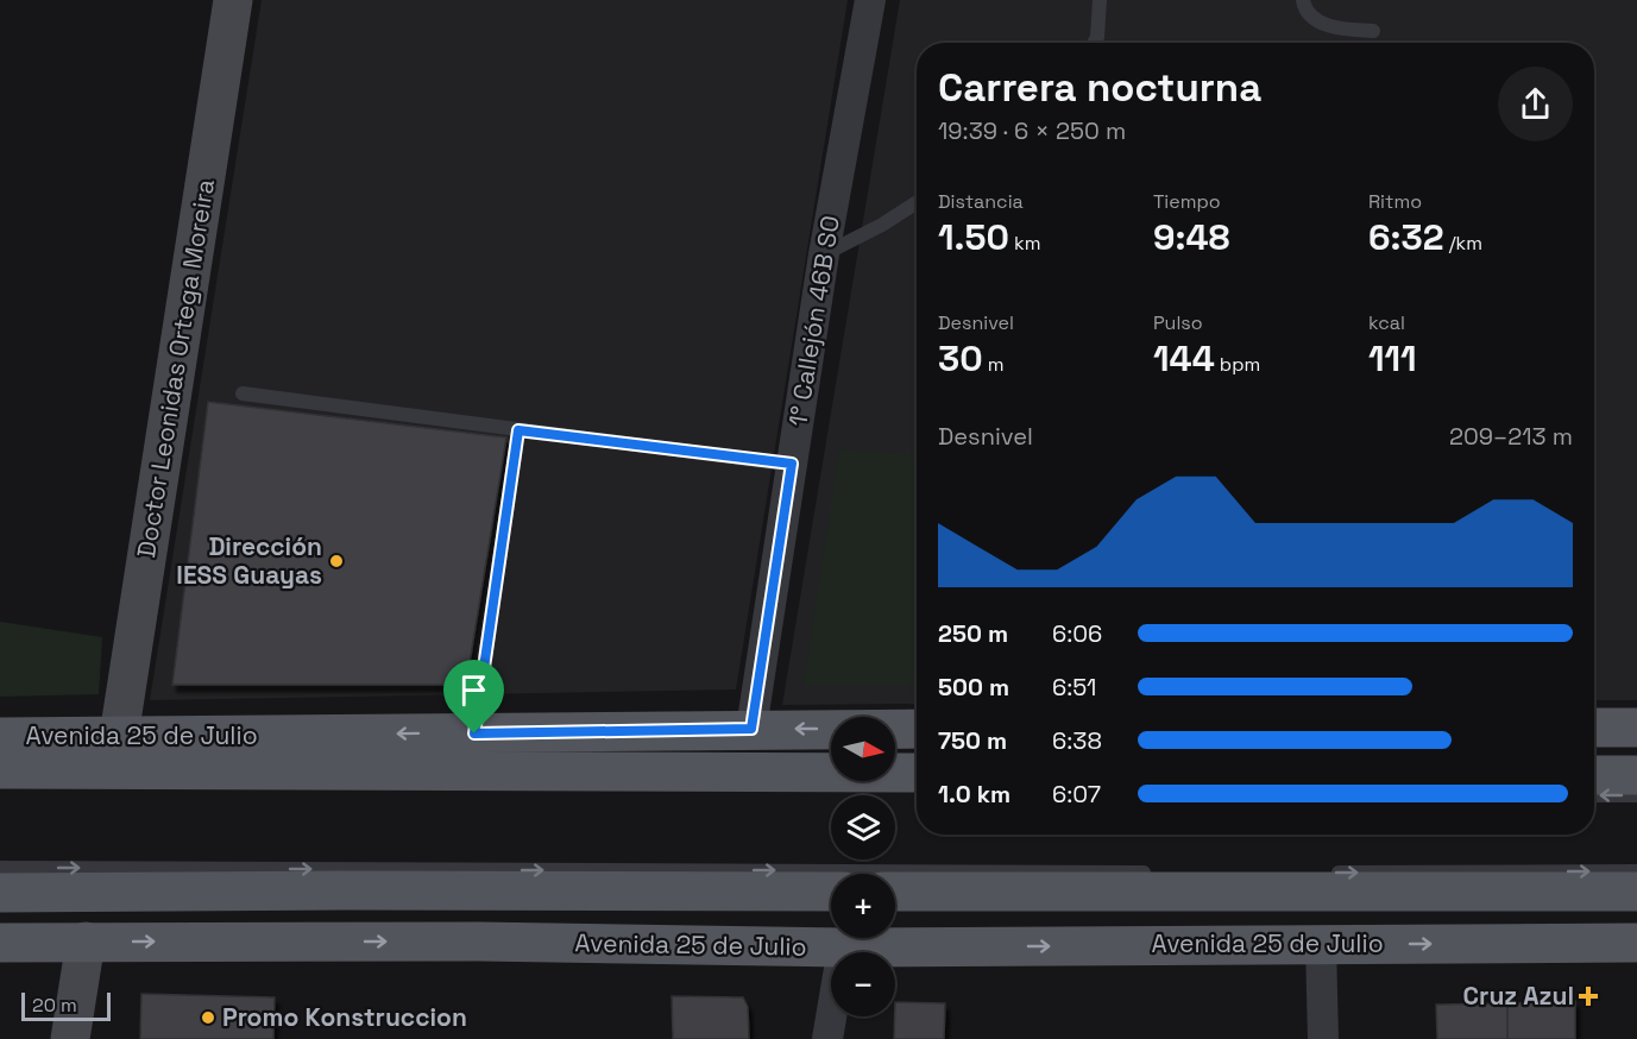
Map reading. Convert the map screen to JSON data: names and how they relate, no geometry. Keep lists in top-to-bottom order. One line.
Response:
{"streets":{"main road":["Avenida 25 de Julio"],"street":["1° Callejón 46B SO","Doctor Leonidas Ortega Moreira"]},"crossings":[["1° Callejón 46B SO","Avenida 25 de Julio"],["Doctor Leonidas Ortega Moreira","Avenida 25 de Julio"]],"places":{"other":["Dirección IESS Guayas","Promo Konstruccion"],"health":["Cruz Azul"]},"scale_bar":"20 m","north":"right","page":{"heading":["Carrera nocturna","19:39 · 6 × 250 m"],"stats":[["Distancia","1.50 km"],["Tiempo","9:48"],["Ritmo","6:32 /km"],["Desnivel","30 m"],["Pulso","144 bpm"],["kcal","111"]],"chart":["Desnivel","209–213 m"],"list":[{"name":"250 m","note":"6:06"},{"name":"500 m","note":"6:51"},{"name":"750 m","note":"6:38"},{"name":"1.0 km","note":"6:07"}],"map_buttons":["+","−"],"scale":"20 m"}}
